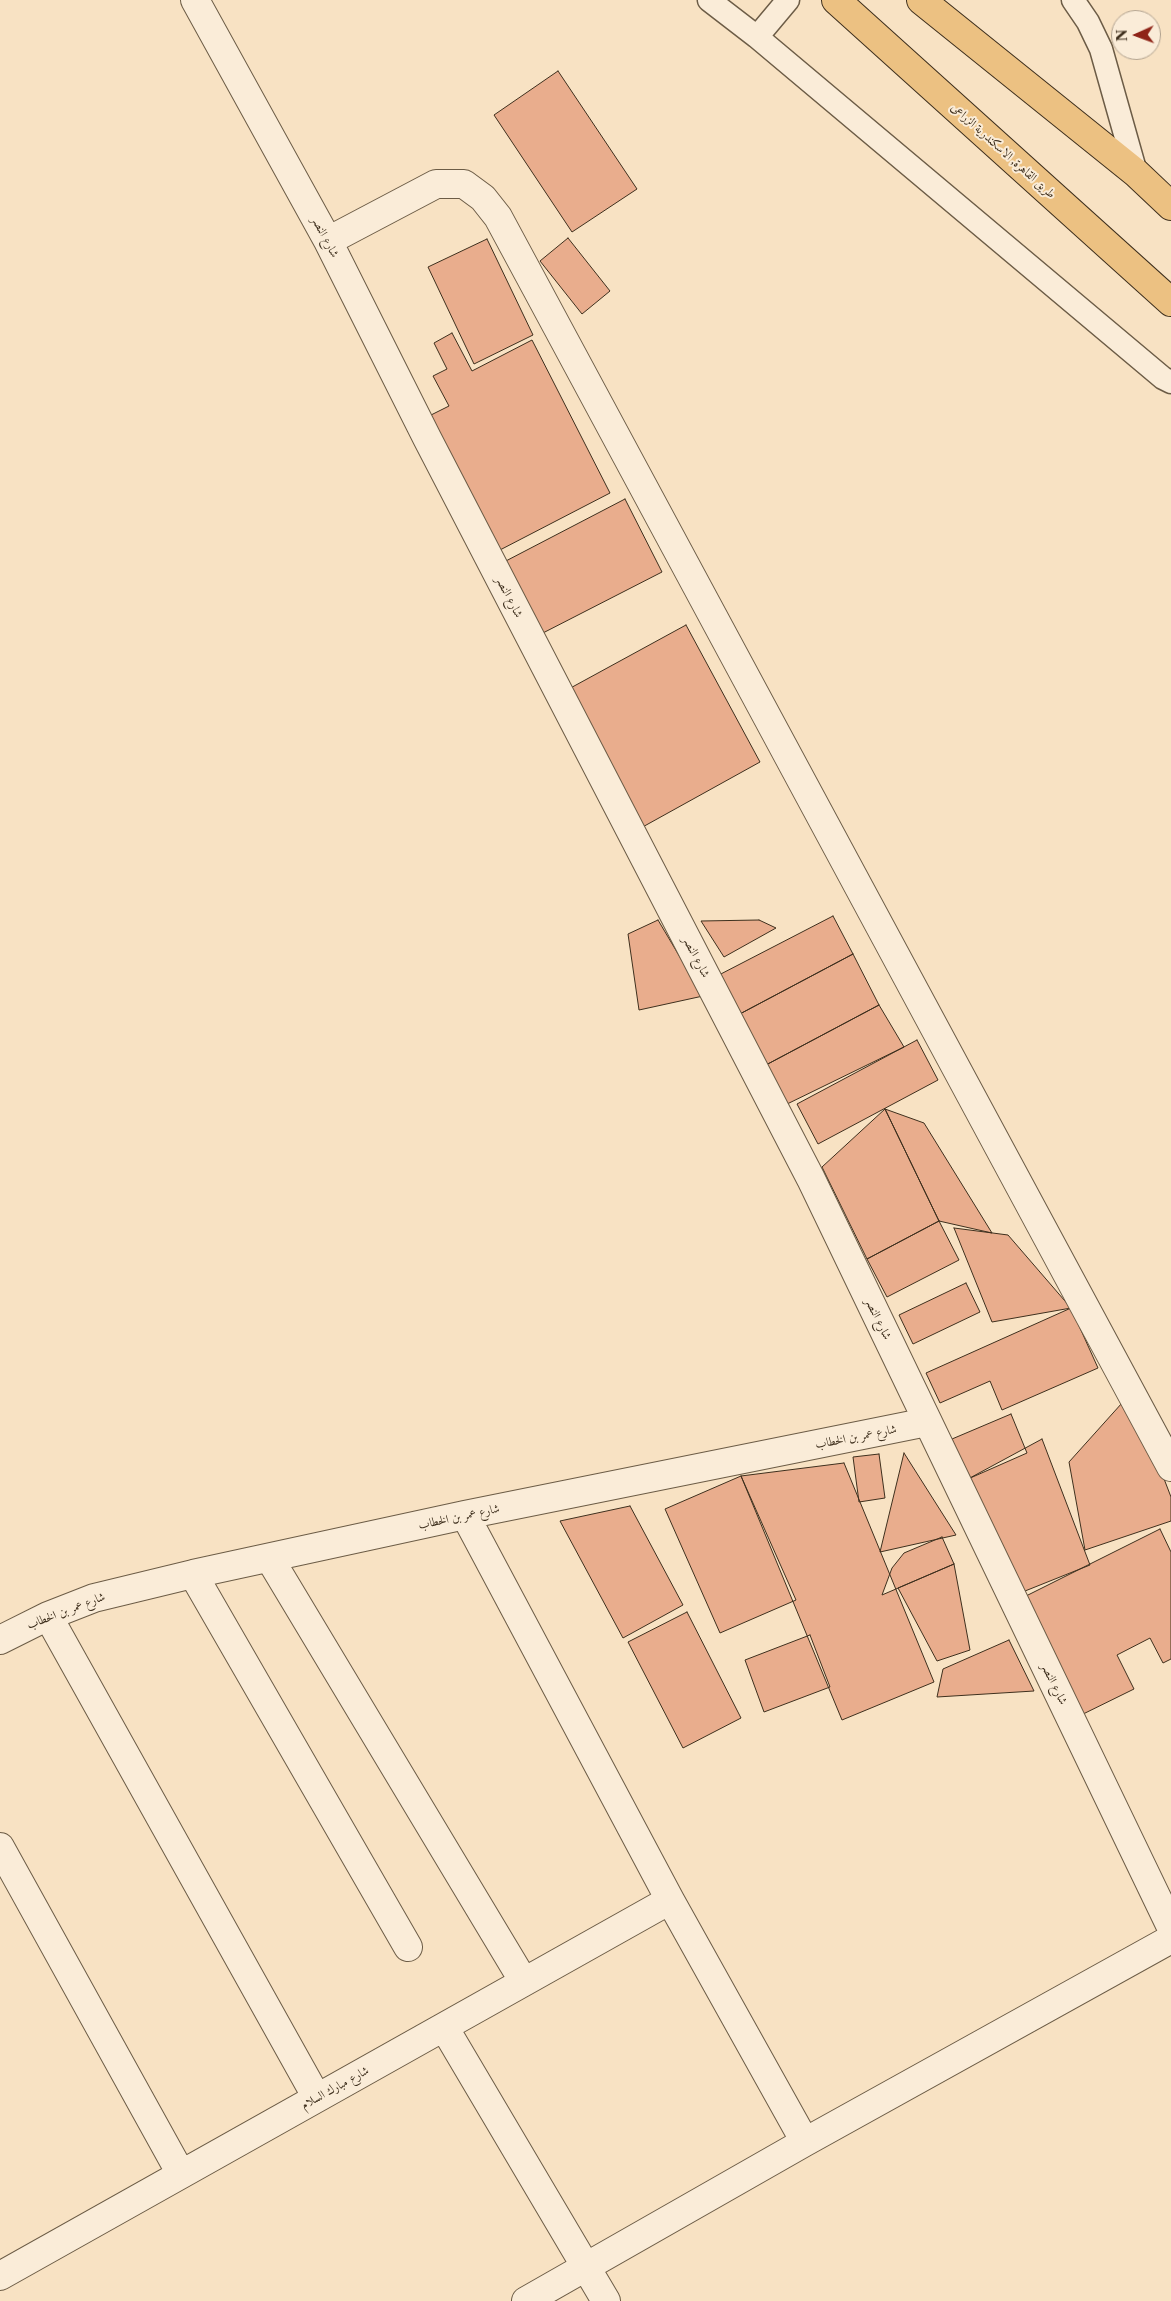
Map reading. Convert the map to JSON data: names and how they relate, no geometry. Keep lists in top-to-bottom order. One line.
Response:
{"streets":{"highway":["طريق القاهرة, الاسكندرية الزراعى"],"street":["شارع النصر","شارع عمر بن الخطاب","شارع مبارك السلام"]},"crossings":[["شارع النصر","شارع عمر بن الخطاب"]],"north":"left"}
